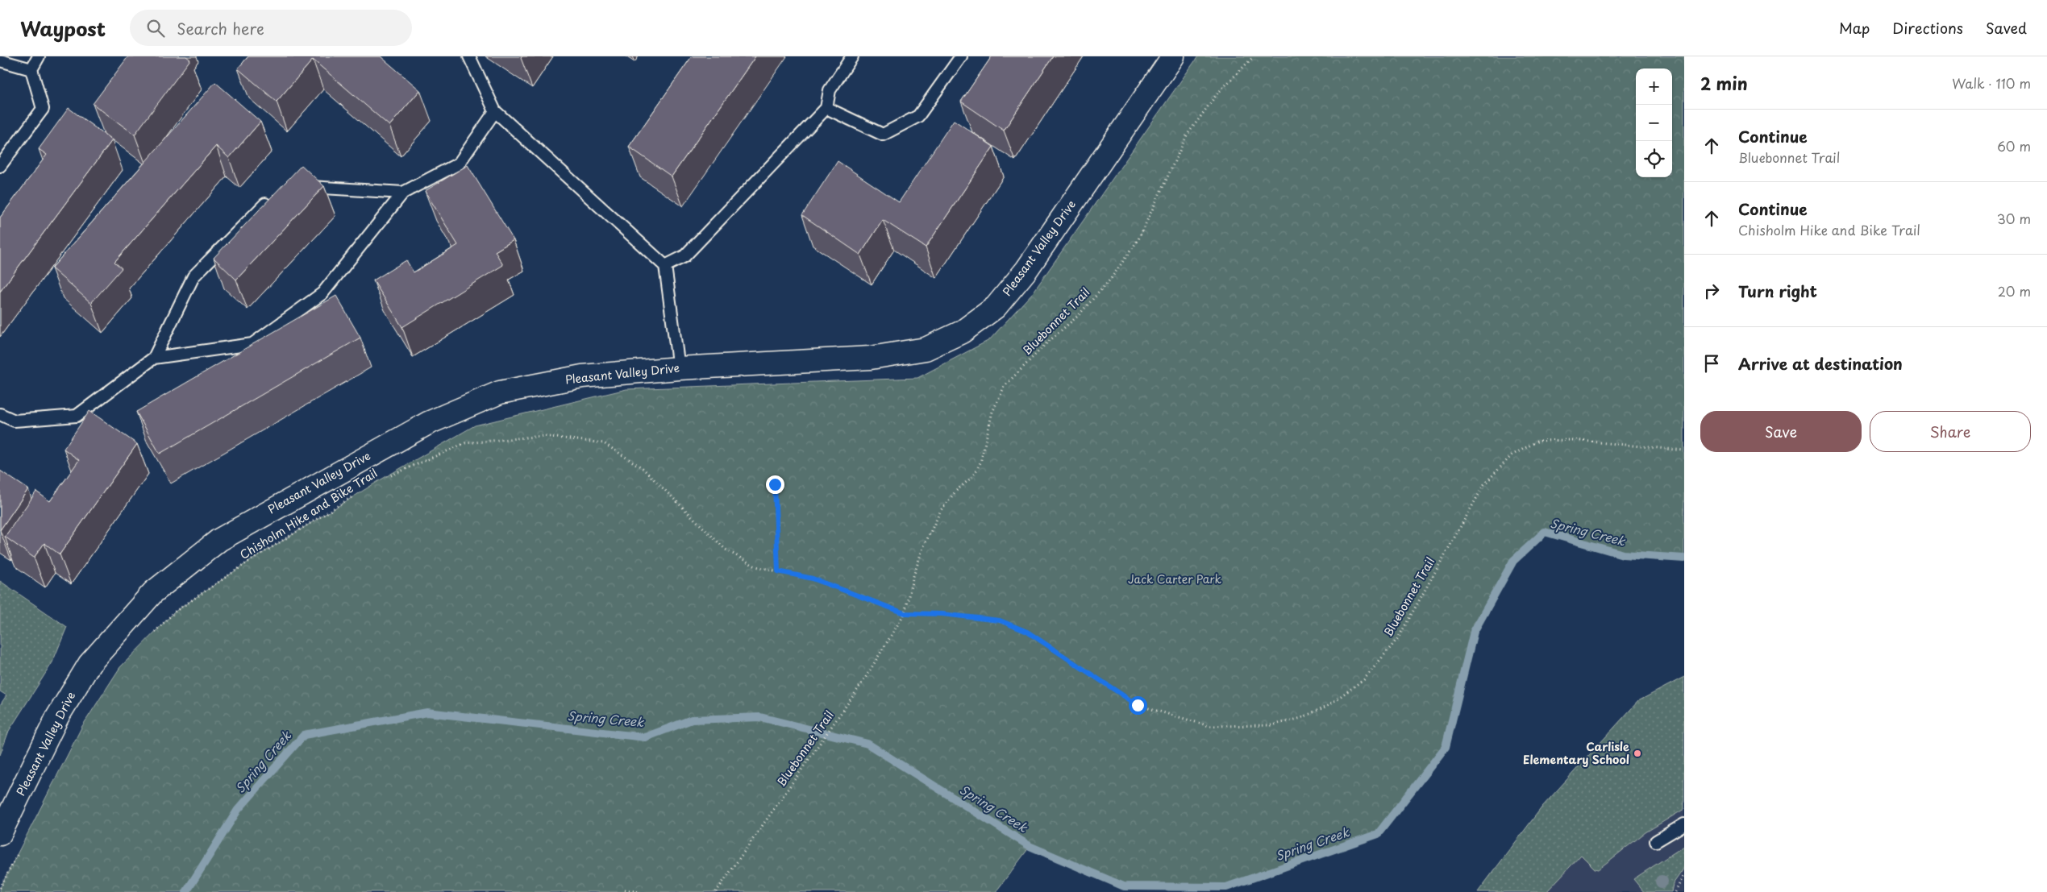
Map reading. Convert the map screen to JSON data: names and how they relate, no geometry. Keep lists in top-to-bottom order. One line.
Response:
{"streets":{"street":["Pleasant Valley Drive"],"path":["Bluebonnet Trail","Chisholm Hike and Bike Trail"]},"crossings":[["Bluebonnet Trail","Chisholm Hike and Bike Trail"]],"water":["Spring Creek"],"parks":["Jack Carter Park"],"places":["Carlisle Elementary School"],"page":{"header":"Waypost","search":"Search here","nav":["Map","Directions","Saved"],"heading":["2 min","Walk · 110 m"],"map_buttons":["+","−"],"list":[["Continue","Bluebonnet Trail","60 m"],["Continue","Chisholm Hike and Bike Trail","30 m"],["Turn right","20 m"],"Arrive at destination"],"buttons":["Save","Share"]}}
